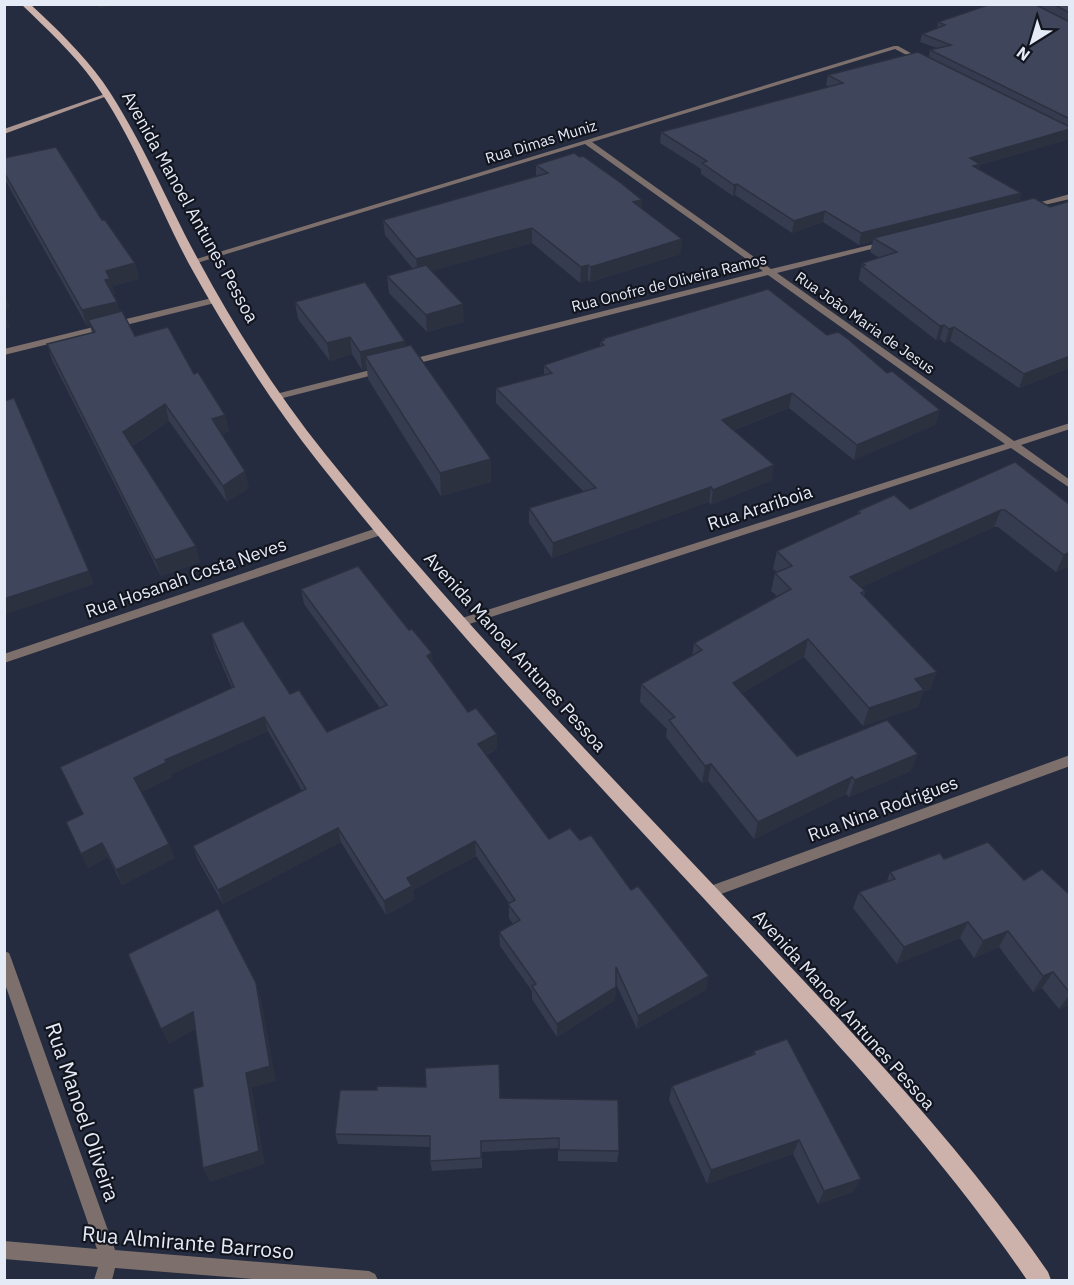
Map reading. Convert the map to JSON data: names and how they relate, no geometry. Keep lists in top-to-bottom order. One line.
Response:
{"streets":{"main road":["Avenida Manoel Antunes Pessoa"],"street":["Rua Dimas Muniz","Rua Onofre de Oliveira Ramos","Rua João Maria de Jesus","Rua Arariboia","Rua Hosanah Costa Neves","Rua Nina Rodrigues","Rua Manoel Oliveira","Rua Almirante Barroso"]},"crossings":[["Rua Dimas Muniz","Avenida Manoel Antunes Pessoa"],["Rua Dimas Muniz","Rua João Maria de Jesus"],["Avenida Manoel Antunes Pessoa","Rua Arariboia"],["Avenida Manoel Antunes Pessoa","Rua Hosanah Costa Neves"],["Avenida Manoel Antunes Pessoa","Rua Nina Rodrigues"],["Rua Onofre de Oliveira Ramos","Rua João Maria de Jesus"],["Rua João Maria de Jesus","Rua Arariboia"],["Rua Manoel Oliveira","Rua Almirante Barroso"]],"north":"bottom left"}
